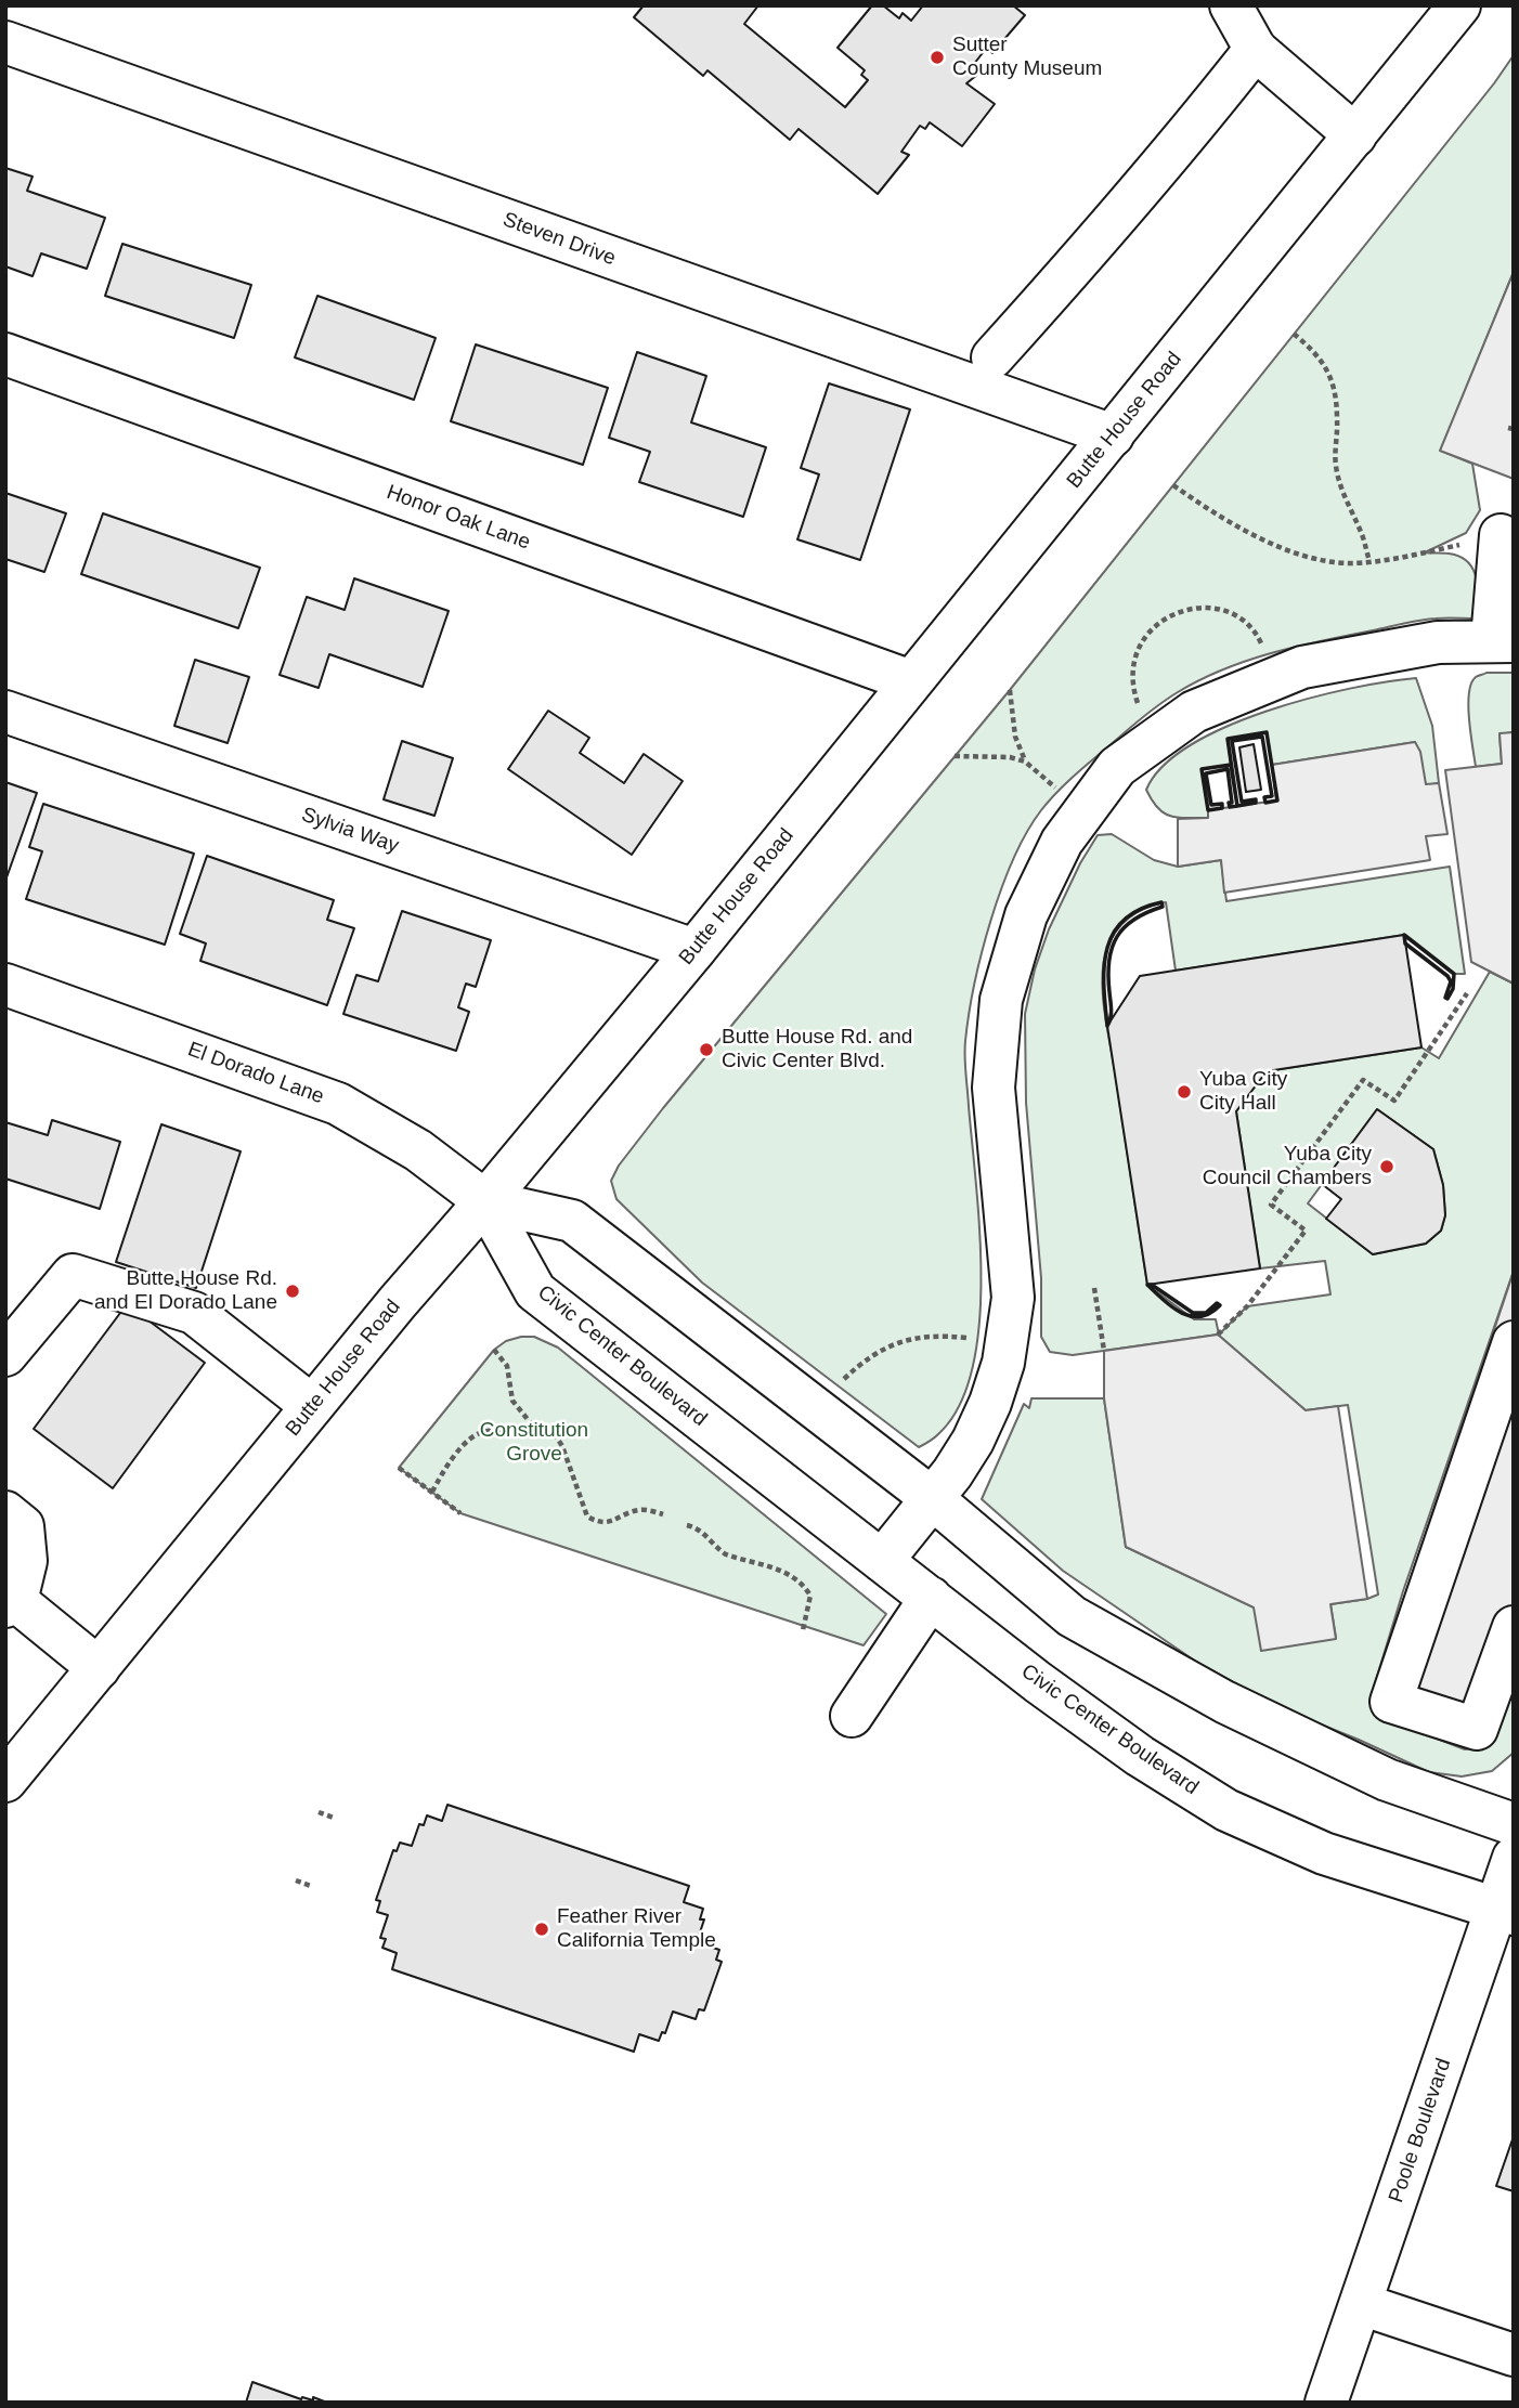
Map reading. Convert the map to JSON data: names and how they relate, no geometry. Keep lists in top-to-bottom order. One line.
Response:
{"streets":{"street":["Steven Drive","Butte House Road","Honor Oak Lane","Sylvia Way","El Dorado Lane","Civic Center Boulevard","Poole Boulevard"]},"crossings":[["Steven Drive","Butte House Road"],["Butte House Road","Honor Oak Lane"],["Butte House Road","Sylvia Way"],["Butte House Road","El Dorado Lane"],["Butte House Road","Civic Center Boulevard"],["El Dorado Lane","Civic Center Boulevard"],["Civic Center Boulevard","Poole Boulevard"]],"parks":["Constitution Grove"],"places":["Sutter County Museum","Butte House Rd. and Civic Center Blvd.","Yuba City City Hall","Yuba City Council Chambers","Butte House Rd. and El Dorado Lane","Feather River California Temple"]}
